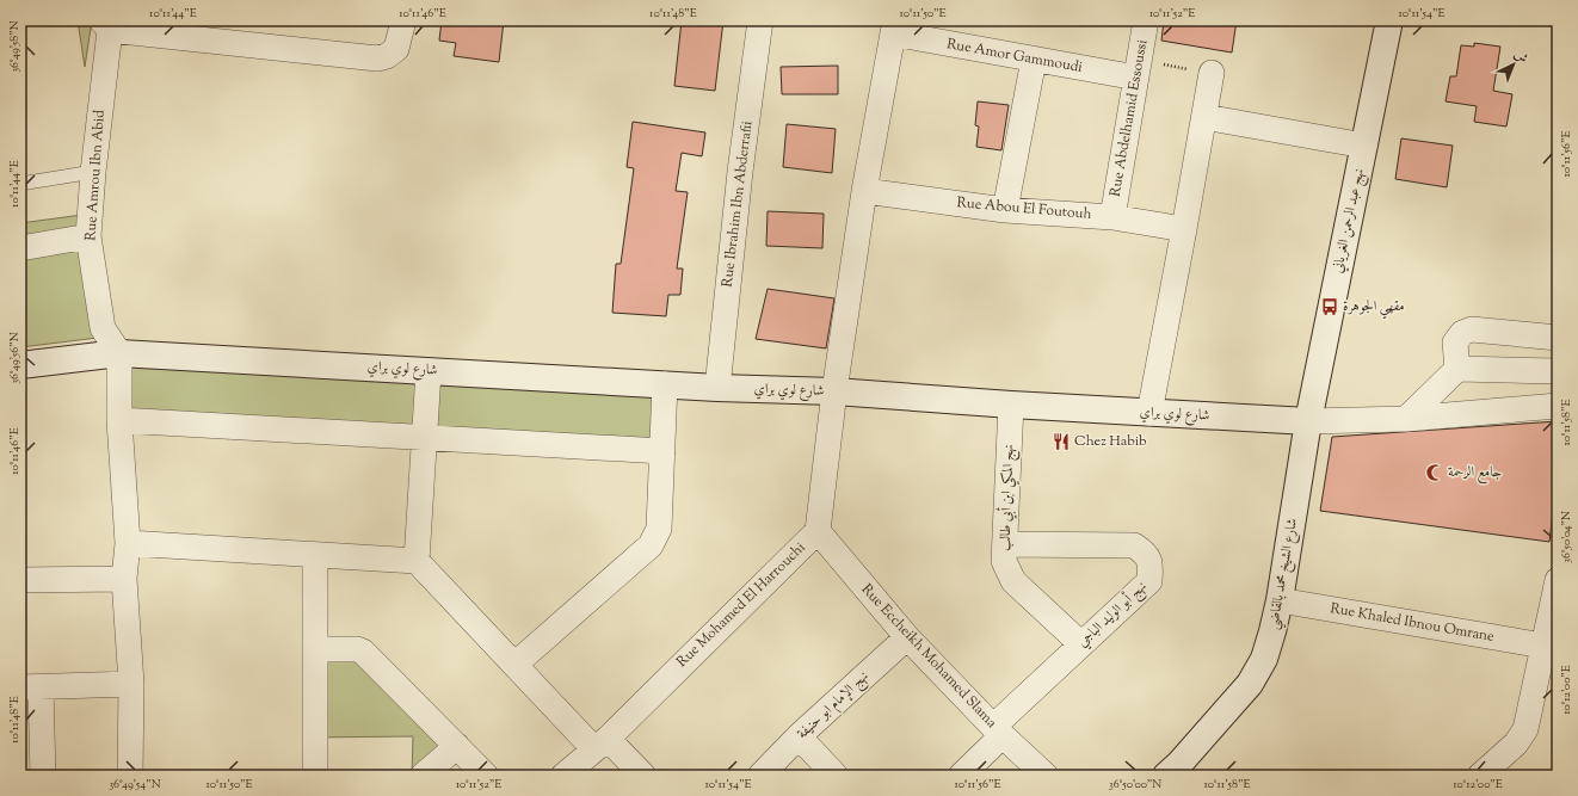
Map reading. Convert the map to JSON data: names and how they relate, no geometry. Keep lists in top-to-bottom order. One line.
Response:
{"streets":{"street":["Rue Amor Gammoudi","Rue Abdelhamid Essoussi","Rue Amrou Ibn Abid","Rue Ibrahim Ibn Abderrafii","Rue Abou El Foutouh","نهج عبد الرحمن الغرياني","شارع لوي براي","نهج المكي ابن أبي طالب","شارع الشيخ محمد بالقاضي","Rue Mohamed El Harrouchi","نهج أبو الوليد الباجي","Rue Khaled Ibnou Omrane","Rue Eccheikh Mohamed Slama","نهج الإمام ابو حنيفة"]},"crossings":[["Rue Amor Gammoudi","Rue Abdelhamid Essoussi"],["Rue Amor Gammoudi","Rue Mohamed El Harrouchi"],["Rue Abdelhamid Essoussi","Rue Abou El Foutouh"],["Rue Amrou Ibn Abid","شارع لوي براي"],["Rue Ibrahim Ibn Abderrafii","شارع لوي براي"],["Rue Abou El Foutouh","Rue Mohamed El Harrouchi"],["نهج عبد الرحمن الغرياني","شارع لوي براي"],["نهج عبد الرحمن الغرياني","شارع الشيخ محمد بالقاضي"],["شارع لوي براي","نهج المكي ابن أبي طالب"],["شارع لوي براي","شارع الشيخ محمد بالقاضي"],["شارع لوي براي","Rue Mohamed El Harrouchi"],["نهج المكي ابن أبي طالب","نهج أبو الوليد الباجي"],["شارع الشيخ محمد بالقاضي","Rue Khaled Ibnou Omrane"],["Rue Mohamed El Harrouchi","Rue Eccheikh Mohamed Slama"],["نهج أبو الوليد الباجي","Rue Eccheikh Mohamed Slama"],["Rue Eccheikh Mohamed Slama","نهج الإمام ابو حنيفة"]],"places":{"bus stop":["مقهي الجوهرة"],"restaurant":["Chez Habib"],"mosque":["جامع الرحمة"]},"north":"top right","coordinates":["10°11'44\"E","10°11'46\"E","10°11'48\"E","10°11'50\"E","10°11'52\"E","10°11'54\"E","36°49'58\"N","10°11'56\"E","36°49'56\"N","10°11'58\"E","36°50'04\"N","10°12'00\"E","36°49'54\"N","36°50'00\"N"]}
